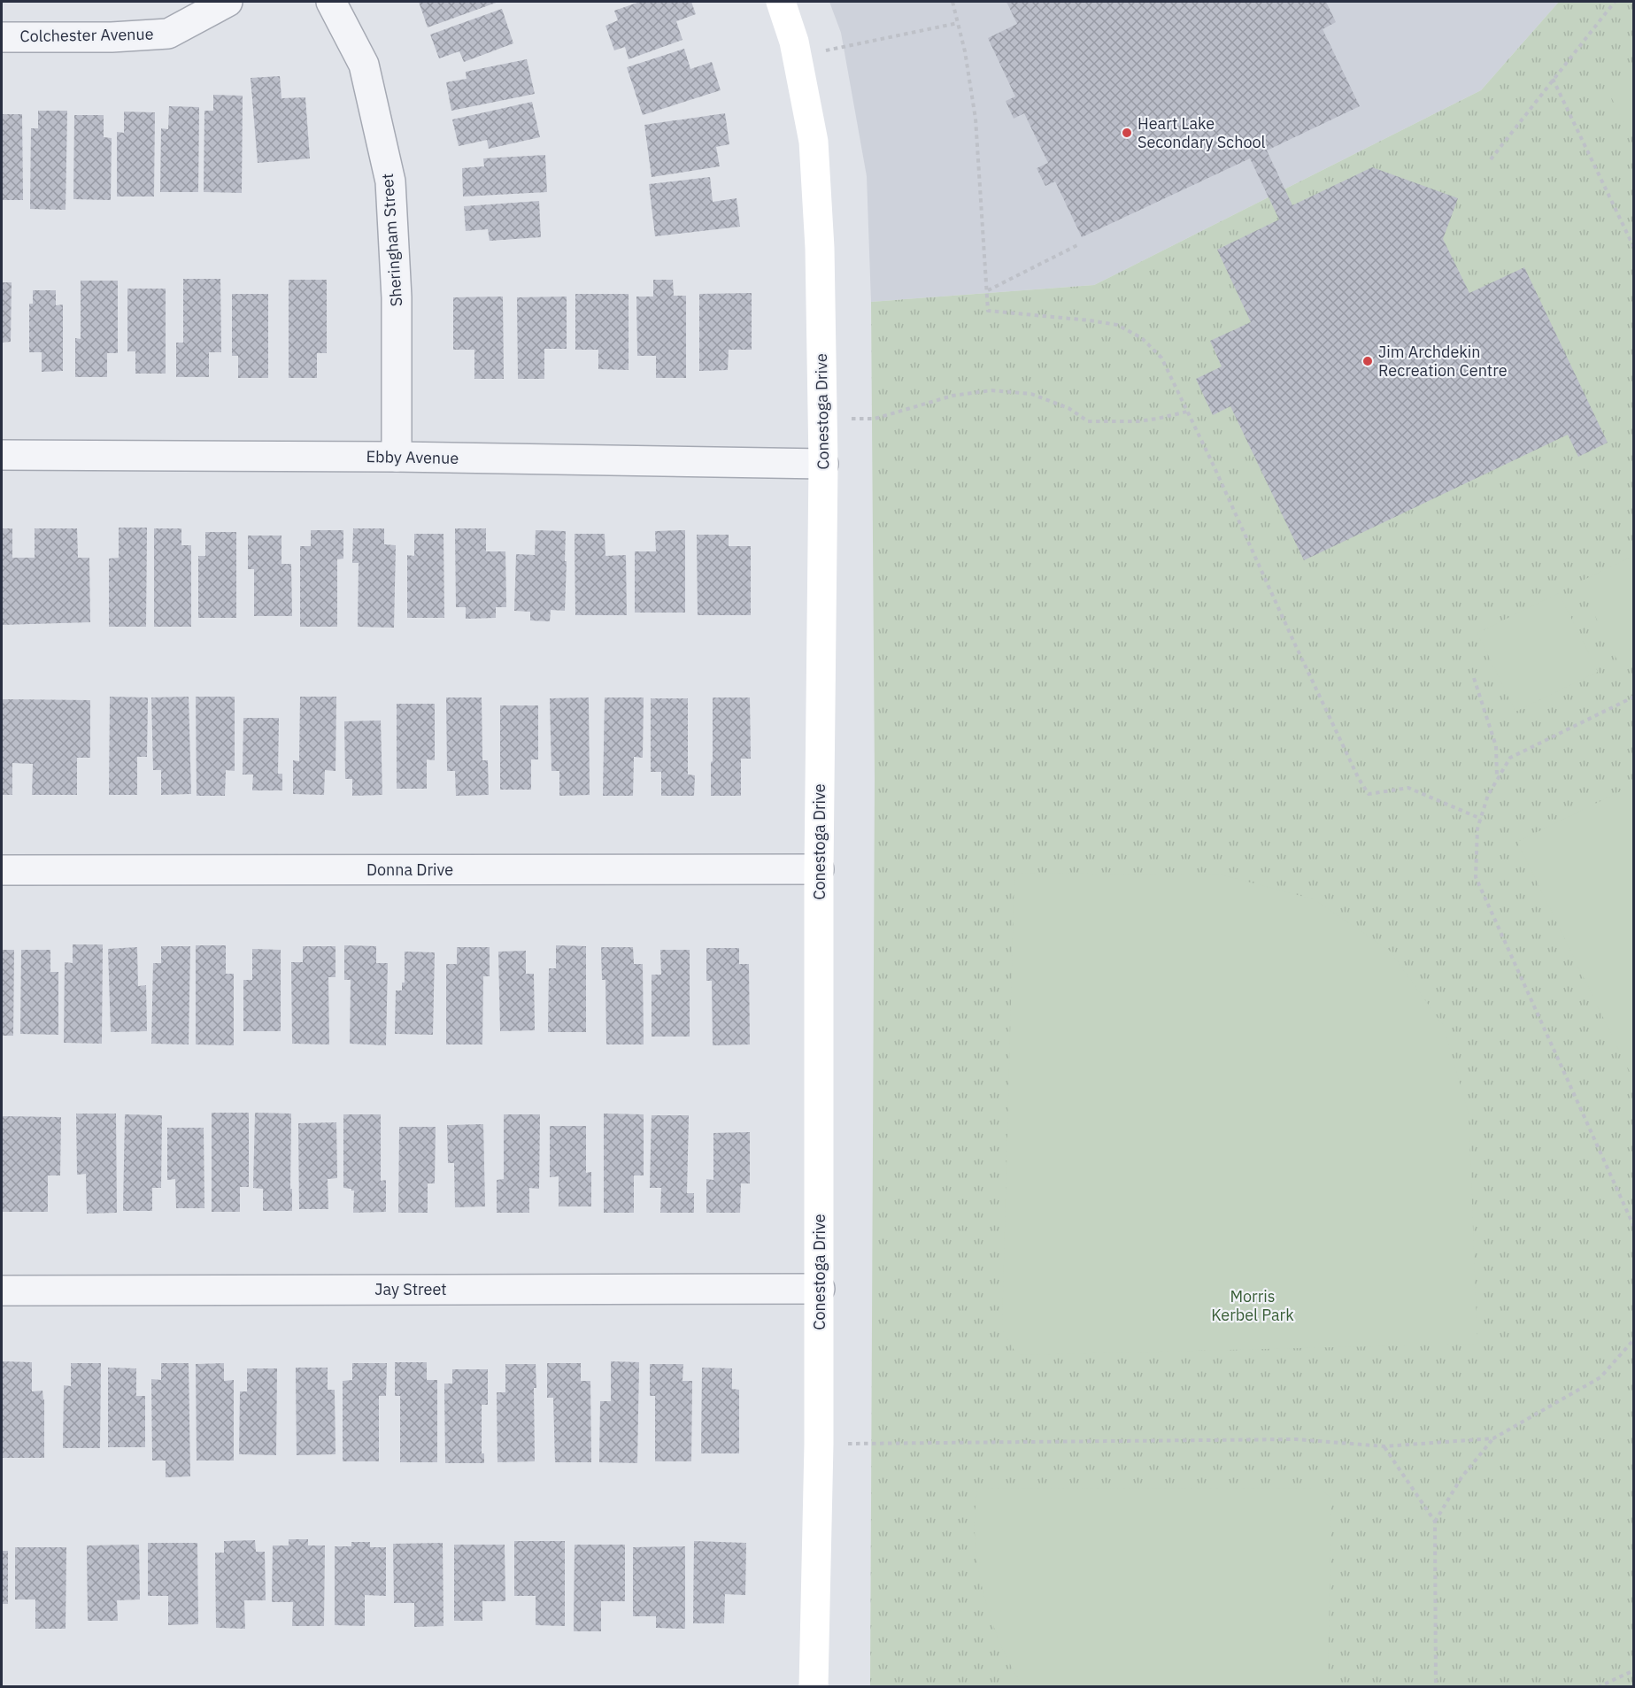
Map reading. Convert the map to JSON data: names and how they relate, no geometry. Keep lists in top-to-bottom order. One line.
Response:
{"streets":{"street":["Colchester Avenue","Sheringham Street","Conestoga Drive","Ebby Avenue","Donna Drive","Jay Street"]},"crossings":[["Sheringham Street","Ebby Avenue"],["Conestoga Drive","Ebby Avenue"],["Conestoga Drive","Donna Drive"],["Conestoga Drive","Jay Street"]],"parks":["Morris Kerbel Park"],"places":["Heart Lake Secondary School","Jim Archdekin Recreation Centre"]}
